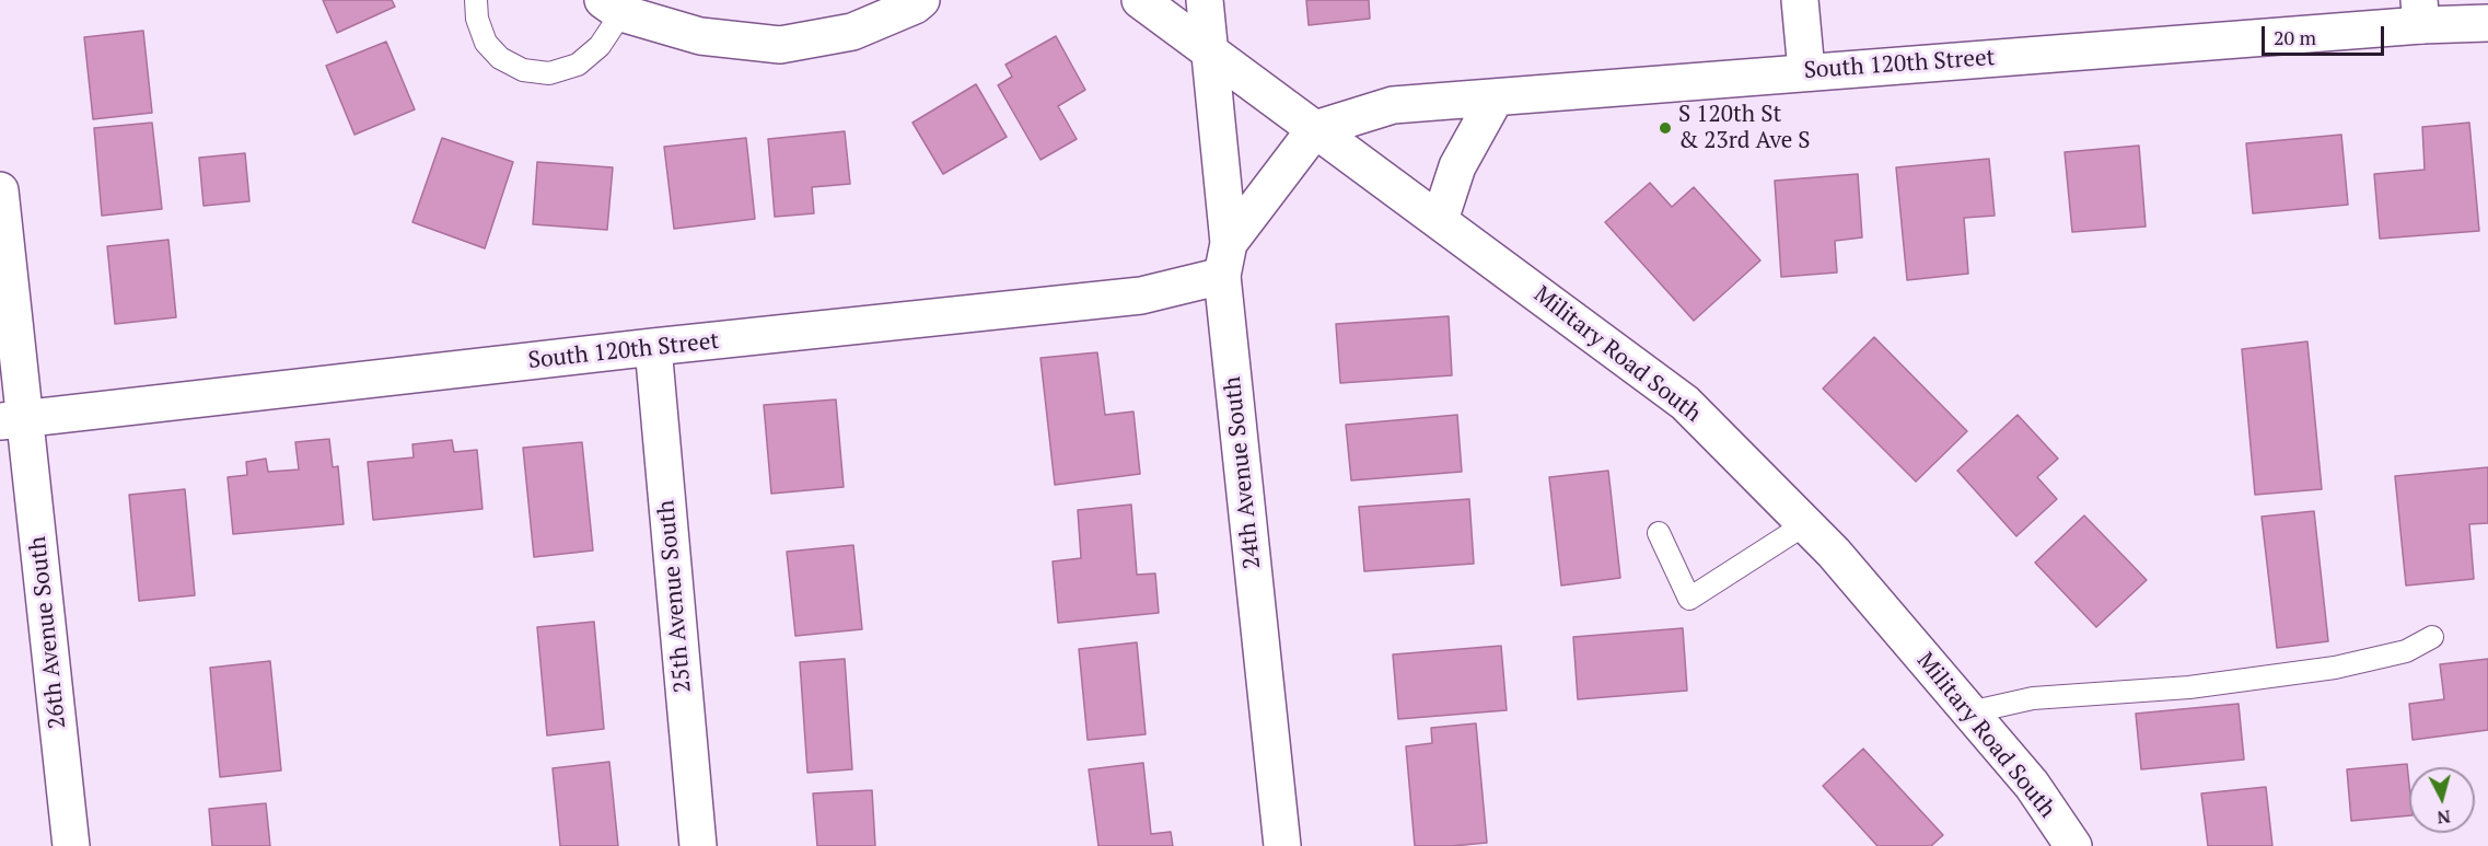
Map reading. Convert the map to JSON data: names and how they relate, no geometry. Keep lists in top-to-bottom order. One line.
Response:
{"streets":{"street":["South 120th Street","Military Road South","24th Avenue South","25th Avenue South","26th Avenue South"]},"crossings":[["South 120th Street","Military Road South"],["South 120th Street","24th Avenue South"],["South 120th Street","25th Avenue South"],["South 120th Street","26th Avenue South"],["Military Road South","24th Avenue South"]],"places":["S 120th St & 23rd Ave S"],"scale_bar":"20 m","north":"bottom"}
